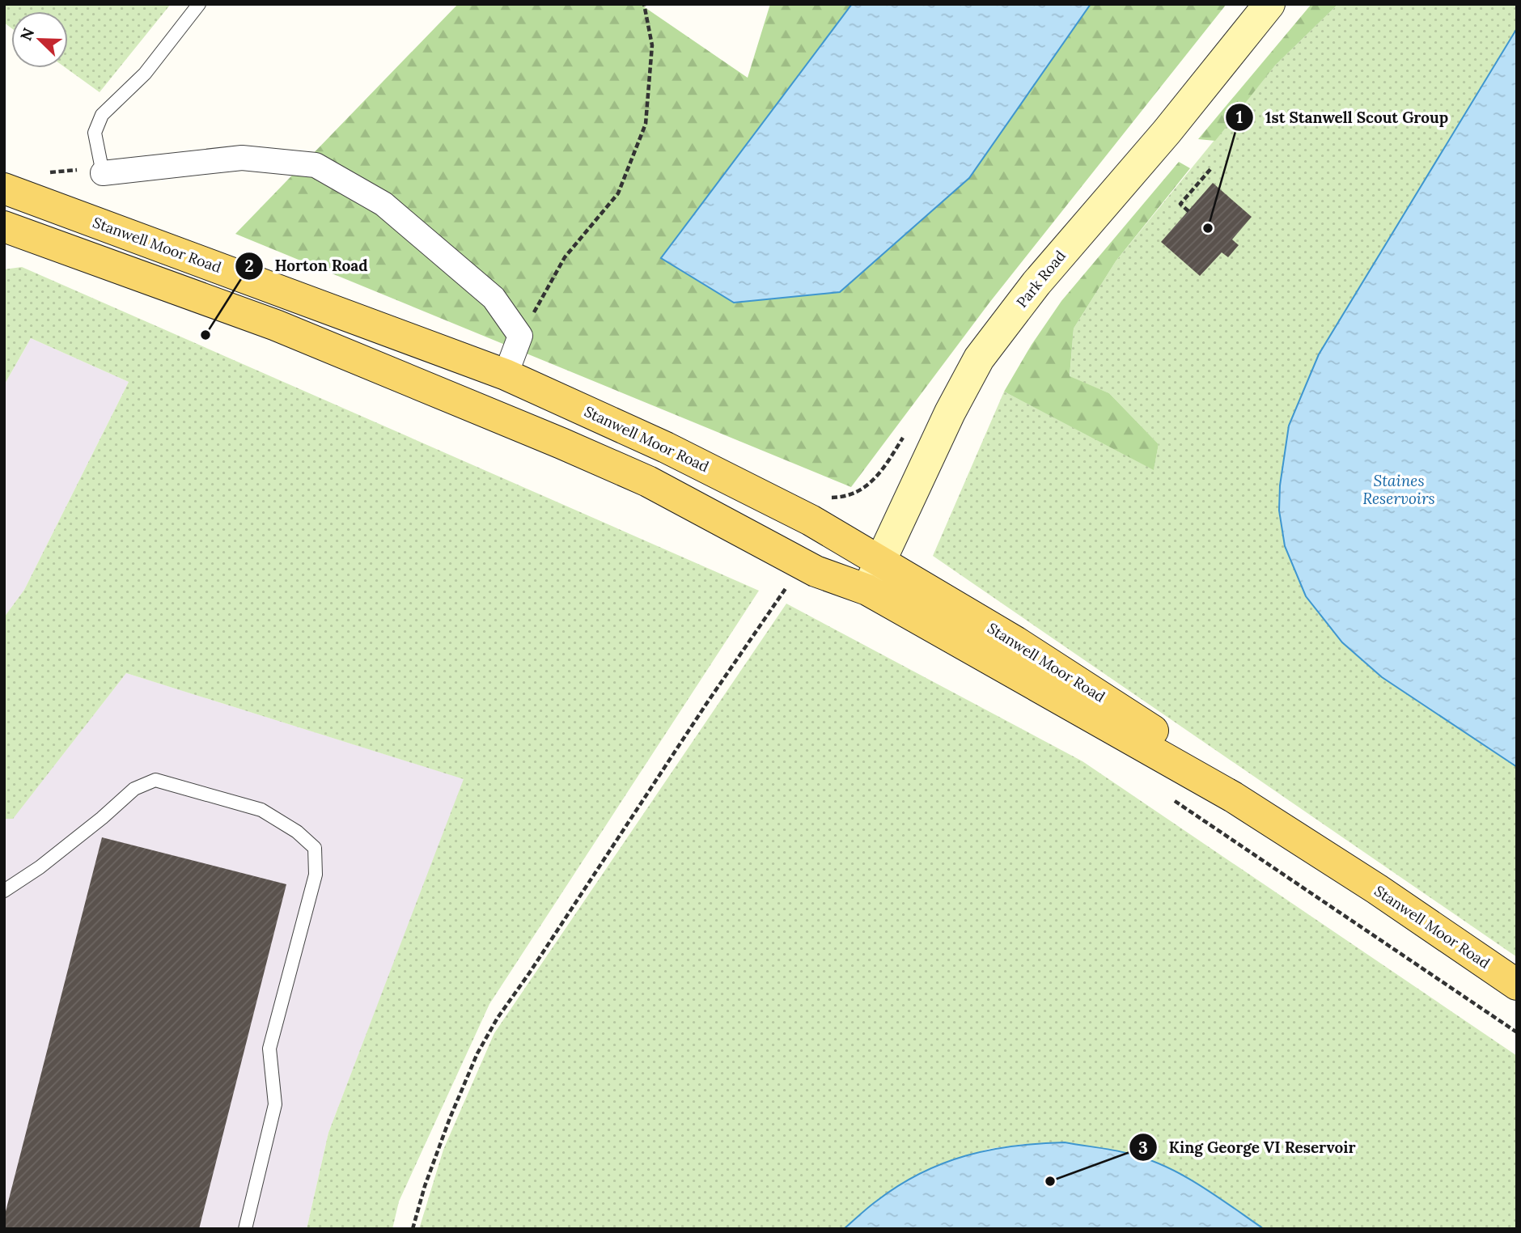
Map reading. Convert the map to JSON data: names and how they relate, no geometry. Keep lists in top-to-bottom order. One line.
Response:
{"streets":{"main road":["Stanwell Moor Road","Park Road"]},"crossings":[["Stanwell Moor Road","Park Road"]],"water":["Staines Reservoirs"],"places":["1st Stanwell Scout Group","Horton Road","King George VI Reservoir"],"north":"top left"}
